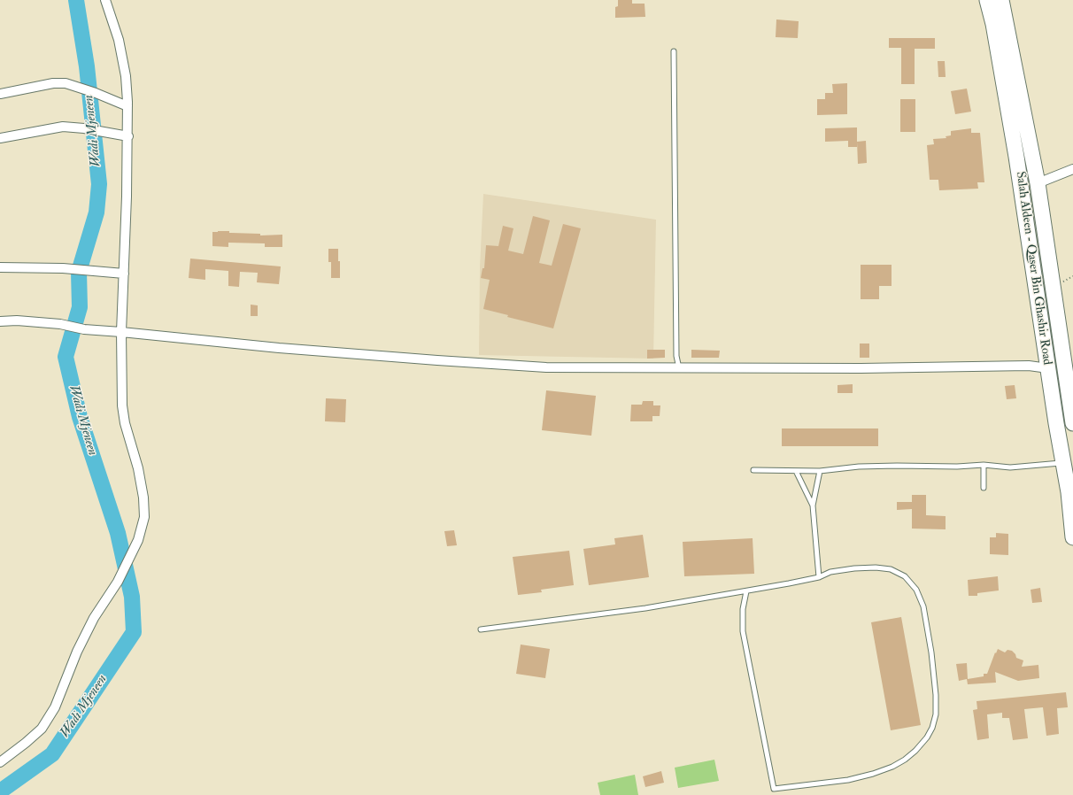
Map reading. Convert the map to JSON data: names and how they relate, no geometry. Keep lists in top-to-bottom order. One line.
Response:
{"streets":{"highway":["Salah Aldeen - Qaser Bin Ghashir Road"]},"water":["Wadi Mjeneen"]}
